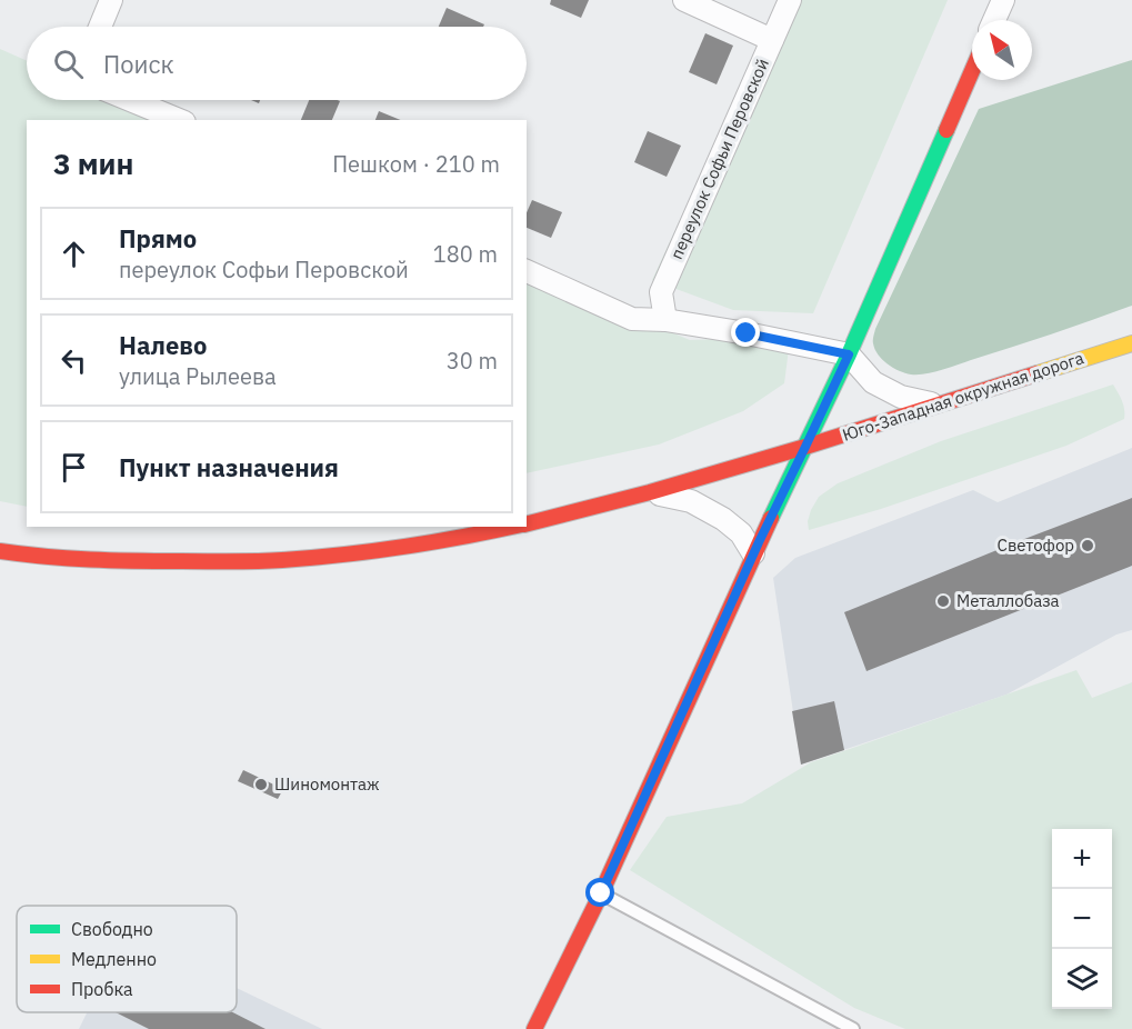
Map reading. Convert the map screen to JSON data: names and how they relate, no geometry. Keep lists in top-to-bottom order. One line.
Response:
{"streets":{"main road":["Юго-Западная окружная дорога"],"street":["переулок Софьи Перовской"]},"places":["Светофор","Металлобаза","Шиномонтаж"],"legend":["Свободно","Медленно","Пробка"],"north":"top left","page":{"search":"Поиск","heading":["3 мин","Пешком · 210 m"],"list":[["Прямо","переулок Софьи Перовской","180 m"],["Налево","улица Рылеева","30 m"],"Пункт назначения"],"map_buttons":["+","−"]}}
